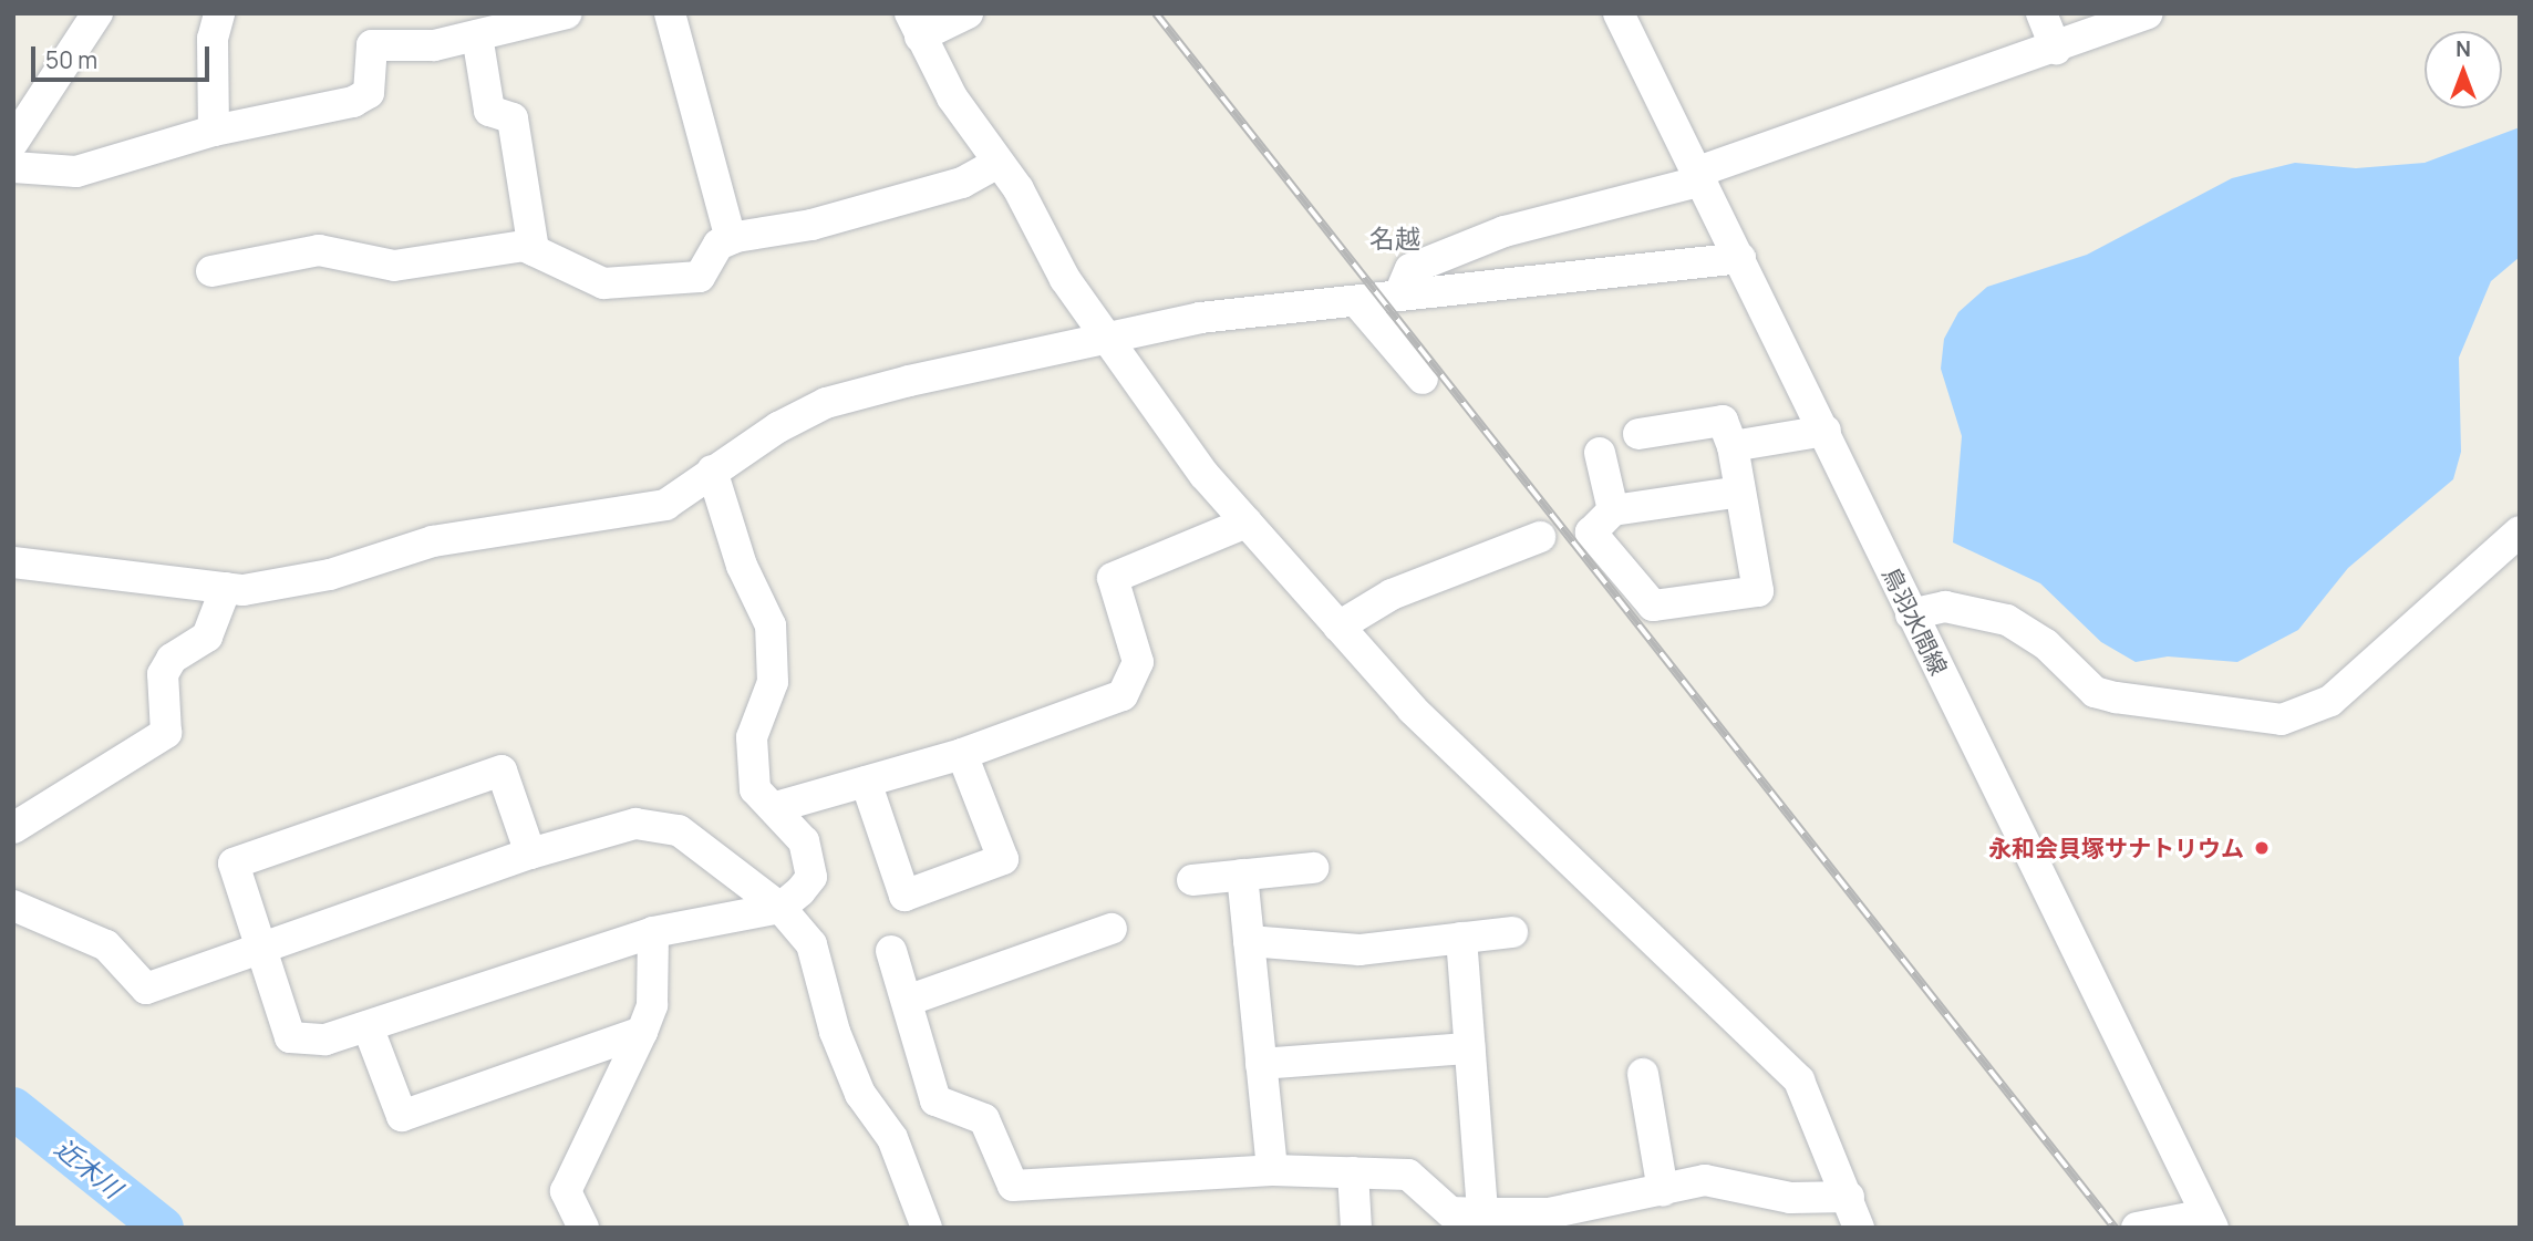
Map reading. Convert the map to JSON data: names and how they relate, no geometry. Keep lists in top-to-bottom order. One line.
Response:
{"streets":{"street":["鳥羽水間線"]},"districts":["名越"],"water":["近木川"],"places":["永和会貝塚サナトリウム"],"scale_bar":"50 m","north":"top"}
